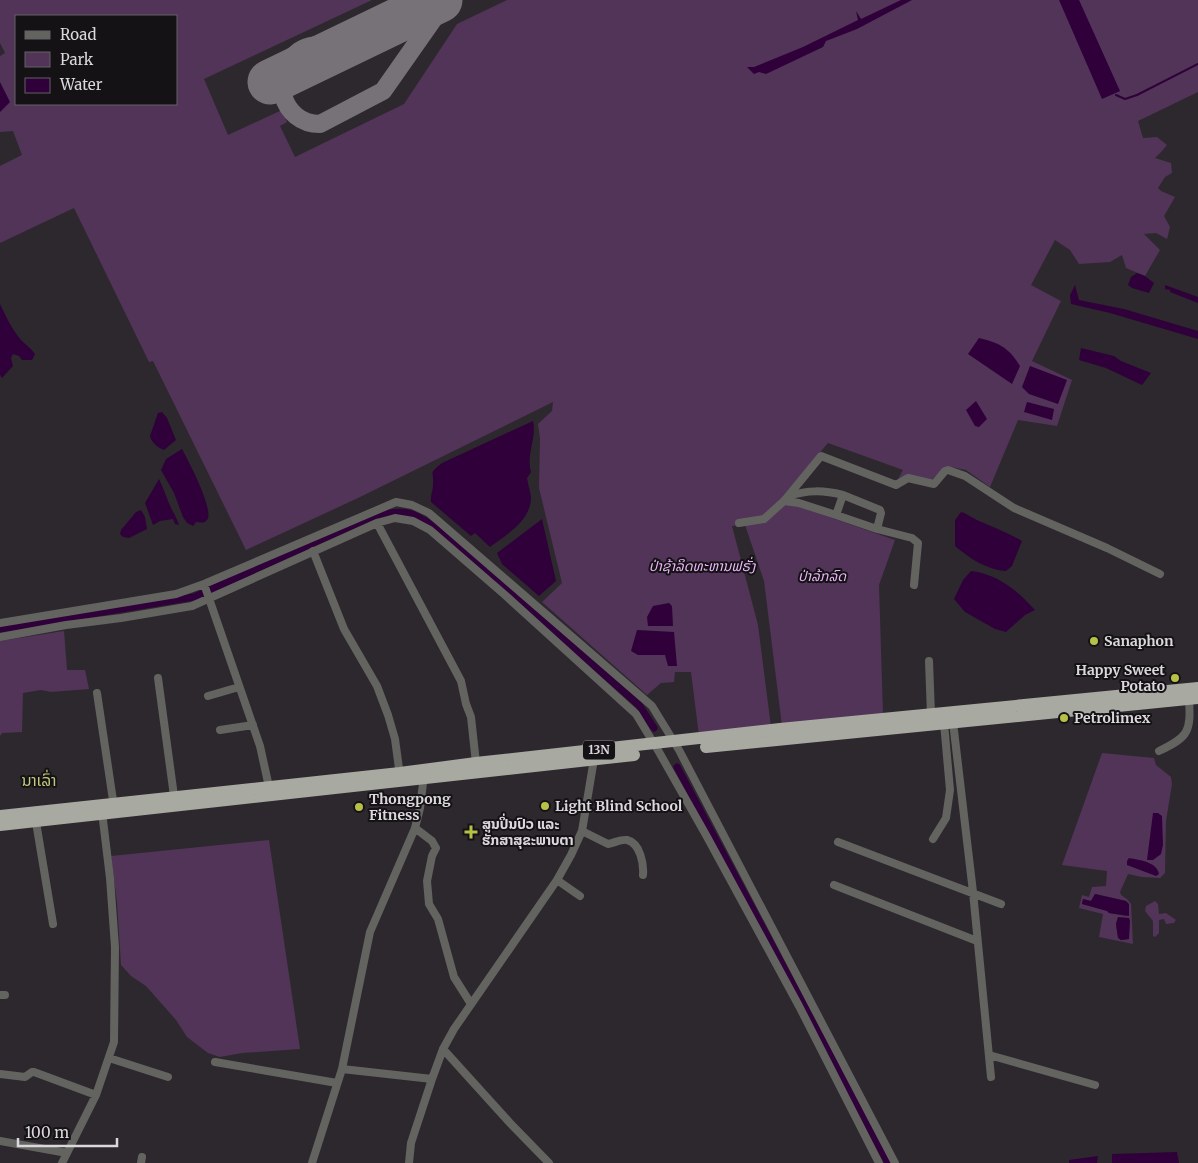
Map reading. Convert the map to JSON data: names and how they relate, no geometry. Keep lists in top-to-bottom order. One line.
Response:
{"streets":{"highway":["13N"]},"districts":["ນາເລົ່າ"],"parks":["ປ່າຊ້າລິດທະຫານຟຣັ່ງ","ປ່າລ້ກລົດ"],"places":{"other":["Sanaphon","Happy Sweet Potato","Petrolimex","Light Blind School","Thongpong Fitness"],"health":["ສູນປິ່ນປົວ ແລະ ຮັກສາສຸຂະພາບຕາ"]},"legend":["Road","Park","Water"],"scale_bar":"100 m"}
